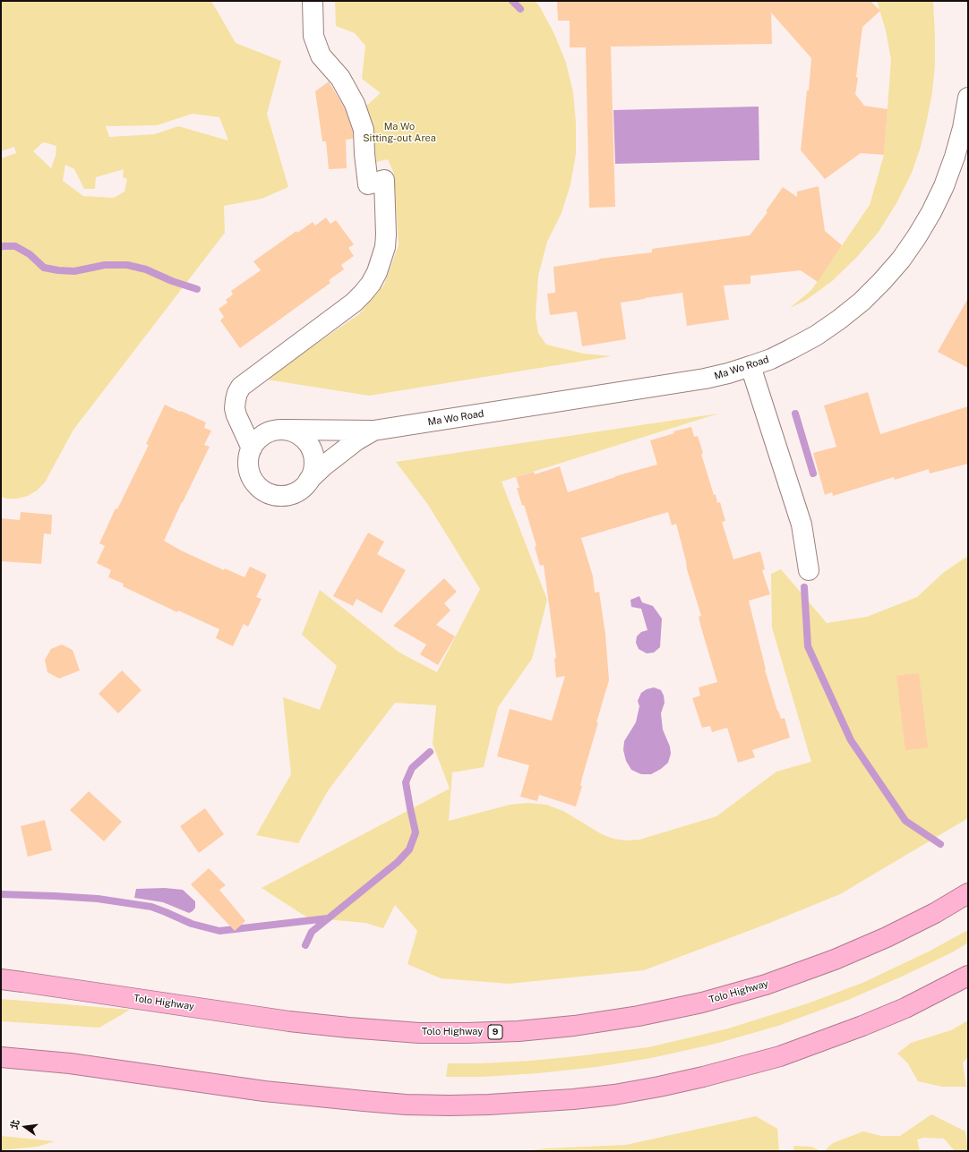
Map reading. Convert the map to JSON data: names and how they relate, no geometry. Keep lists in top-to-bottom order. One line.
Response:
{"streets":{"highway":["Tolo Highway","9"],"street":["Ma Wo Road"]},"parks":["Ma Wo Sitting-out Area"],"north":"left"}
